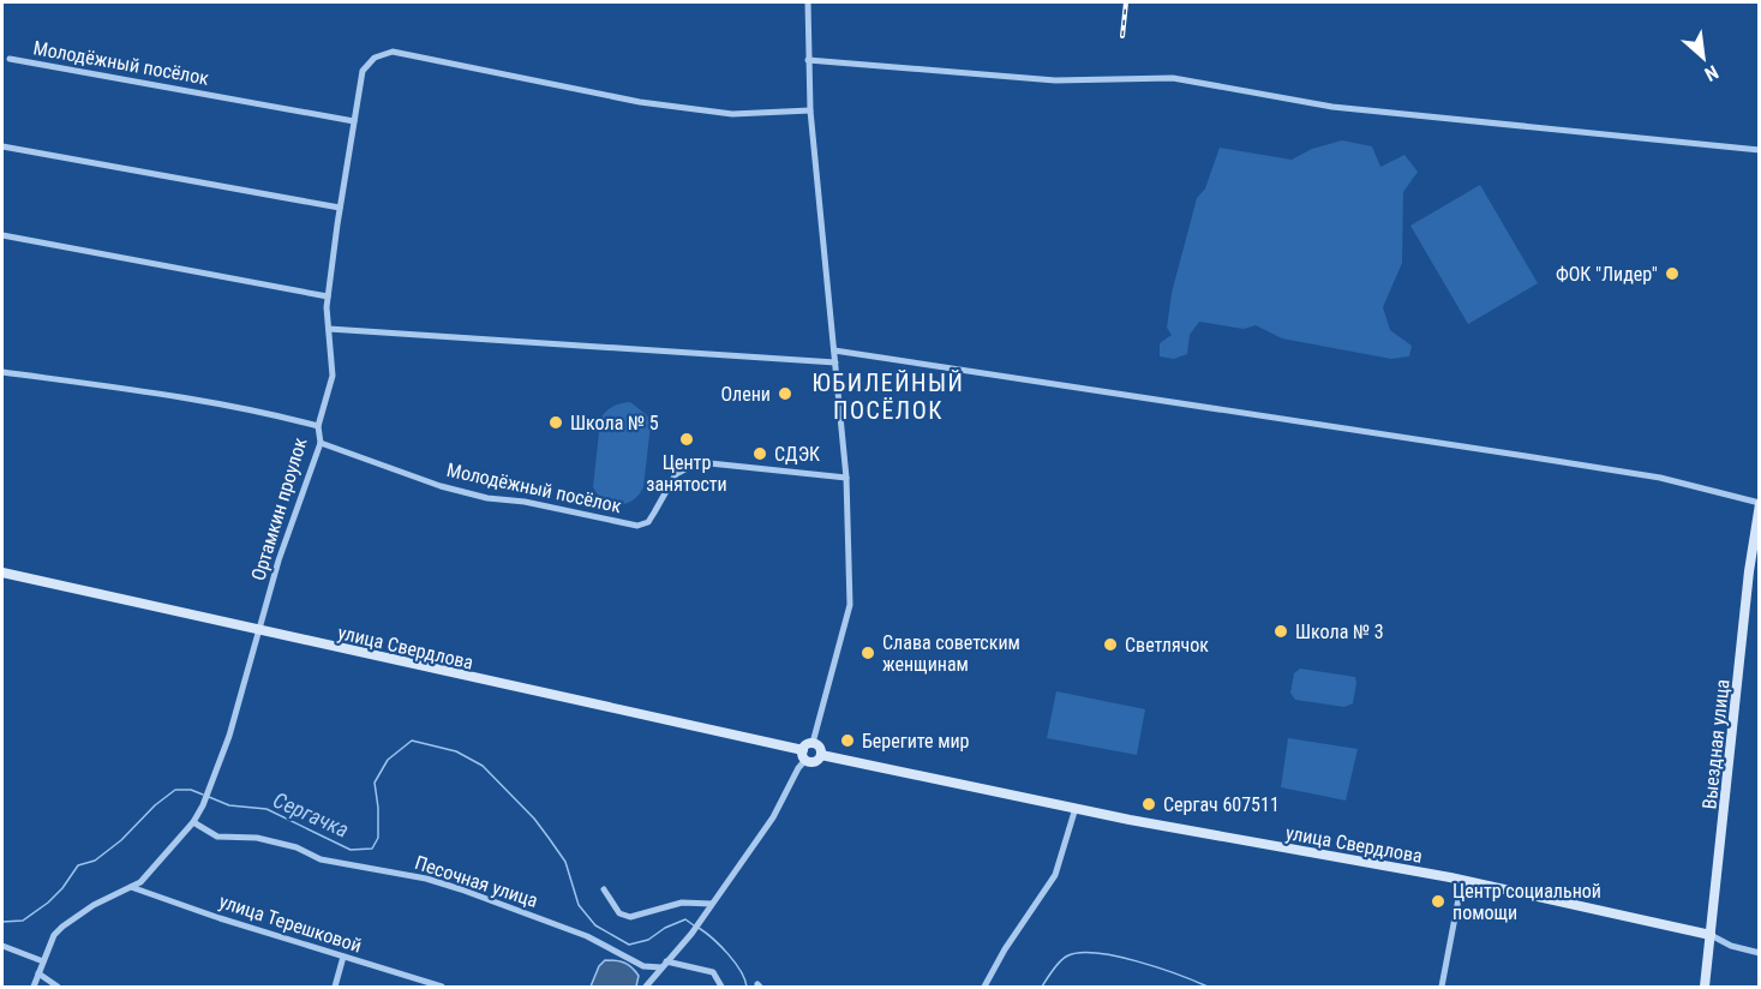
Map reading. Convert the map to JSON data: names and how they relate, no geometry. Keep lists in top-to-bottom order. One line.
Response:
{"streets":{"street":["Молодёжный посёлок","Ортамкин проулок","улица Свердлова","Выездная улица","Песочная улица","улица Терешковой"]},"crossings":[["Молодёжный посёлок","Ортамкин проулок"],["Ортамкин проулок","улица Свердлова"],["Ортамкин проулок","Песочная улица"],["Ортамкин проулок","улица Терешковой"],["улица Свердлова","Выездная улица"]],"districts":["ЮБИЛЕЙНЫЙ ПОСЁЛОК"],"water":["Сергачка"],"places":["ФОК \"Лидер\"","Олени","Школа № 5","Центр занятости","СДЭК","Школа № 3","Светлячок","Слава советским женщинам","Берегите мир","Сергач 607511","Центр социальной помощи"],"north":"bottom right"}
